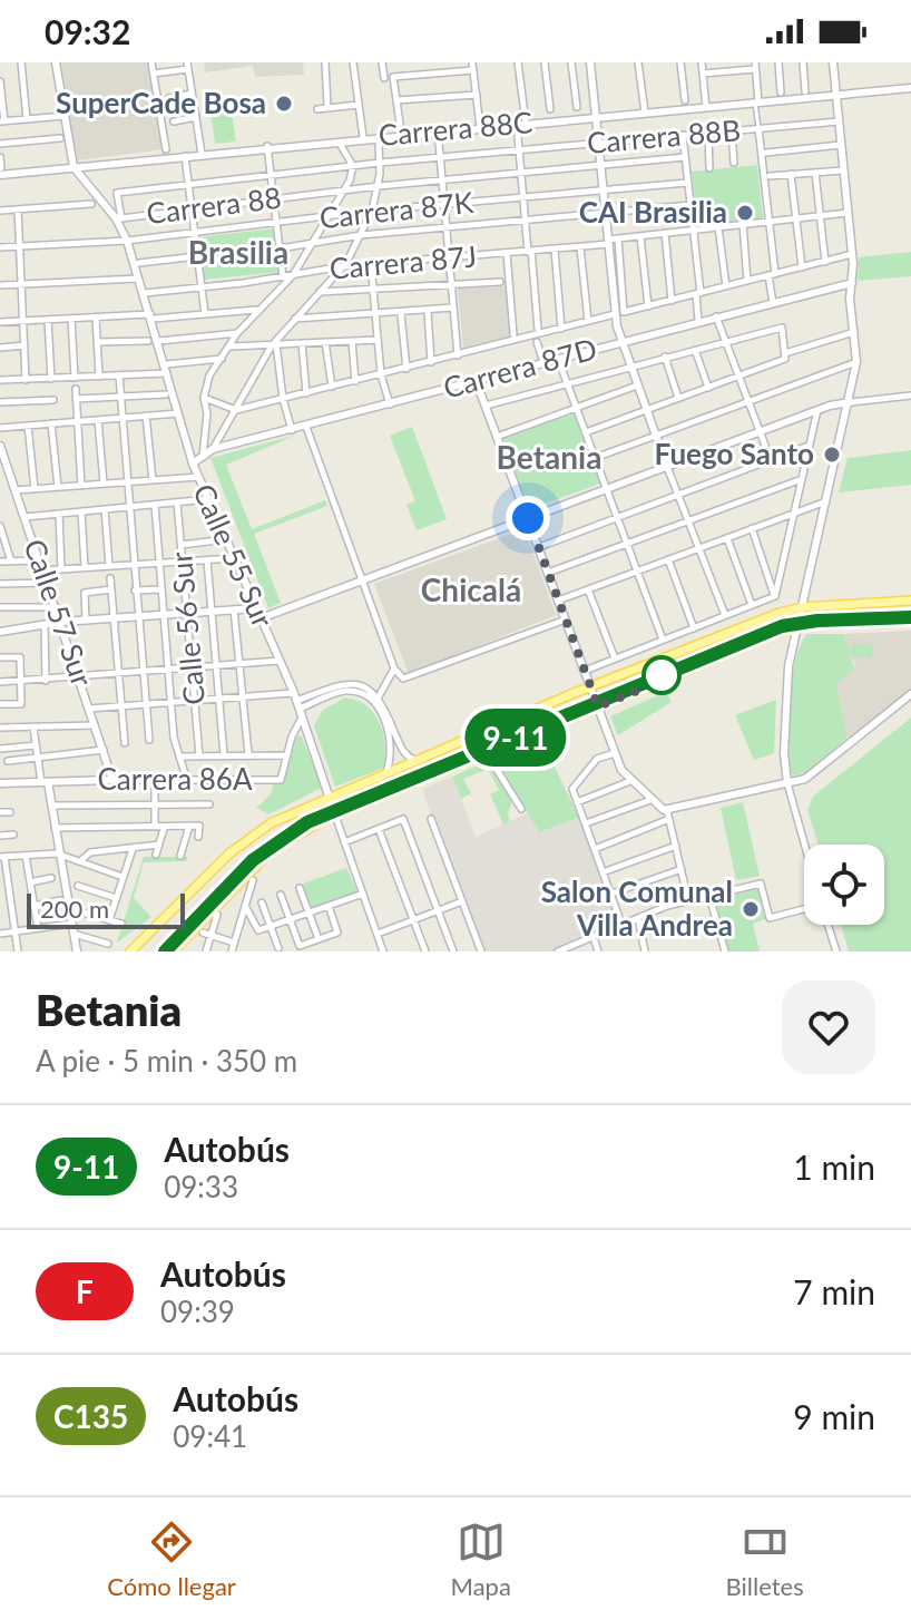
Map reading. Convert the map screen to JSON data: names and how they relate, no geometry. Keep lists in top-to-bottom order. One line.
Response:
{"streets":{"street":["Carrera 88C","Carrera 88B","Carrera 88","Carrera 87K","Carrera 87J","Carrera 87D","Calle 55 Sur","Calle 57 Sur","Calle 56 Sur","Carrera 86A"]},"crossings":[["Carrera 88C","Calle 55 Sur"],["Carrera 88B","Carrera 88"],["Carrera 88B","Calle 55 Sur"],["Carrera 88","Calle 55 Sur"],["Carrera 87K","Calle 55 Sur"],["Carrera 87J","Calle 55 Sur"],["Carrera 87D","Calle 55 Sur"],["Calle 55 Sur","Carrera 86A"],["Calle 57 Sur","Carrera 86A"]],"districts":["Brasilia","Betania","Chicalá"],"places":["SuperCade Bosa","CAI Brasilia","Fuego Santo","Salon Comunal Villa Andrea"],"lines":["bus line 9-11"],"scale_bar":"200 m","page":{"status":"09:32","on_map":"9-11","scale":"200 m","heading":["Betania","A pie · 5 min · 350 m"],"list":[{"mark":"9-11","name":"Autobús","note":"09:33","value":"1 min"},{"mark":"F","name":"Autobús","note":"09:39","value":"7 min"},{"mark":"C135","name":"Autobús","note":"09:41","value":"9 min"}],"tabs":["Cómo llegar","Mapa","Billetes"]}}
